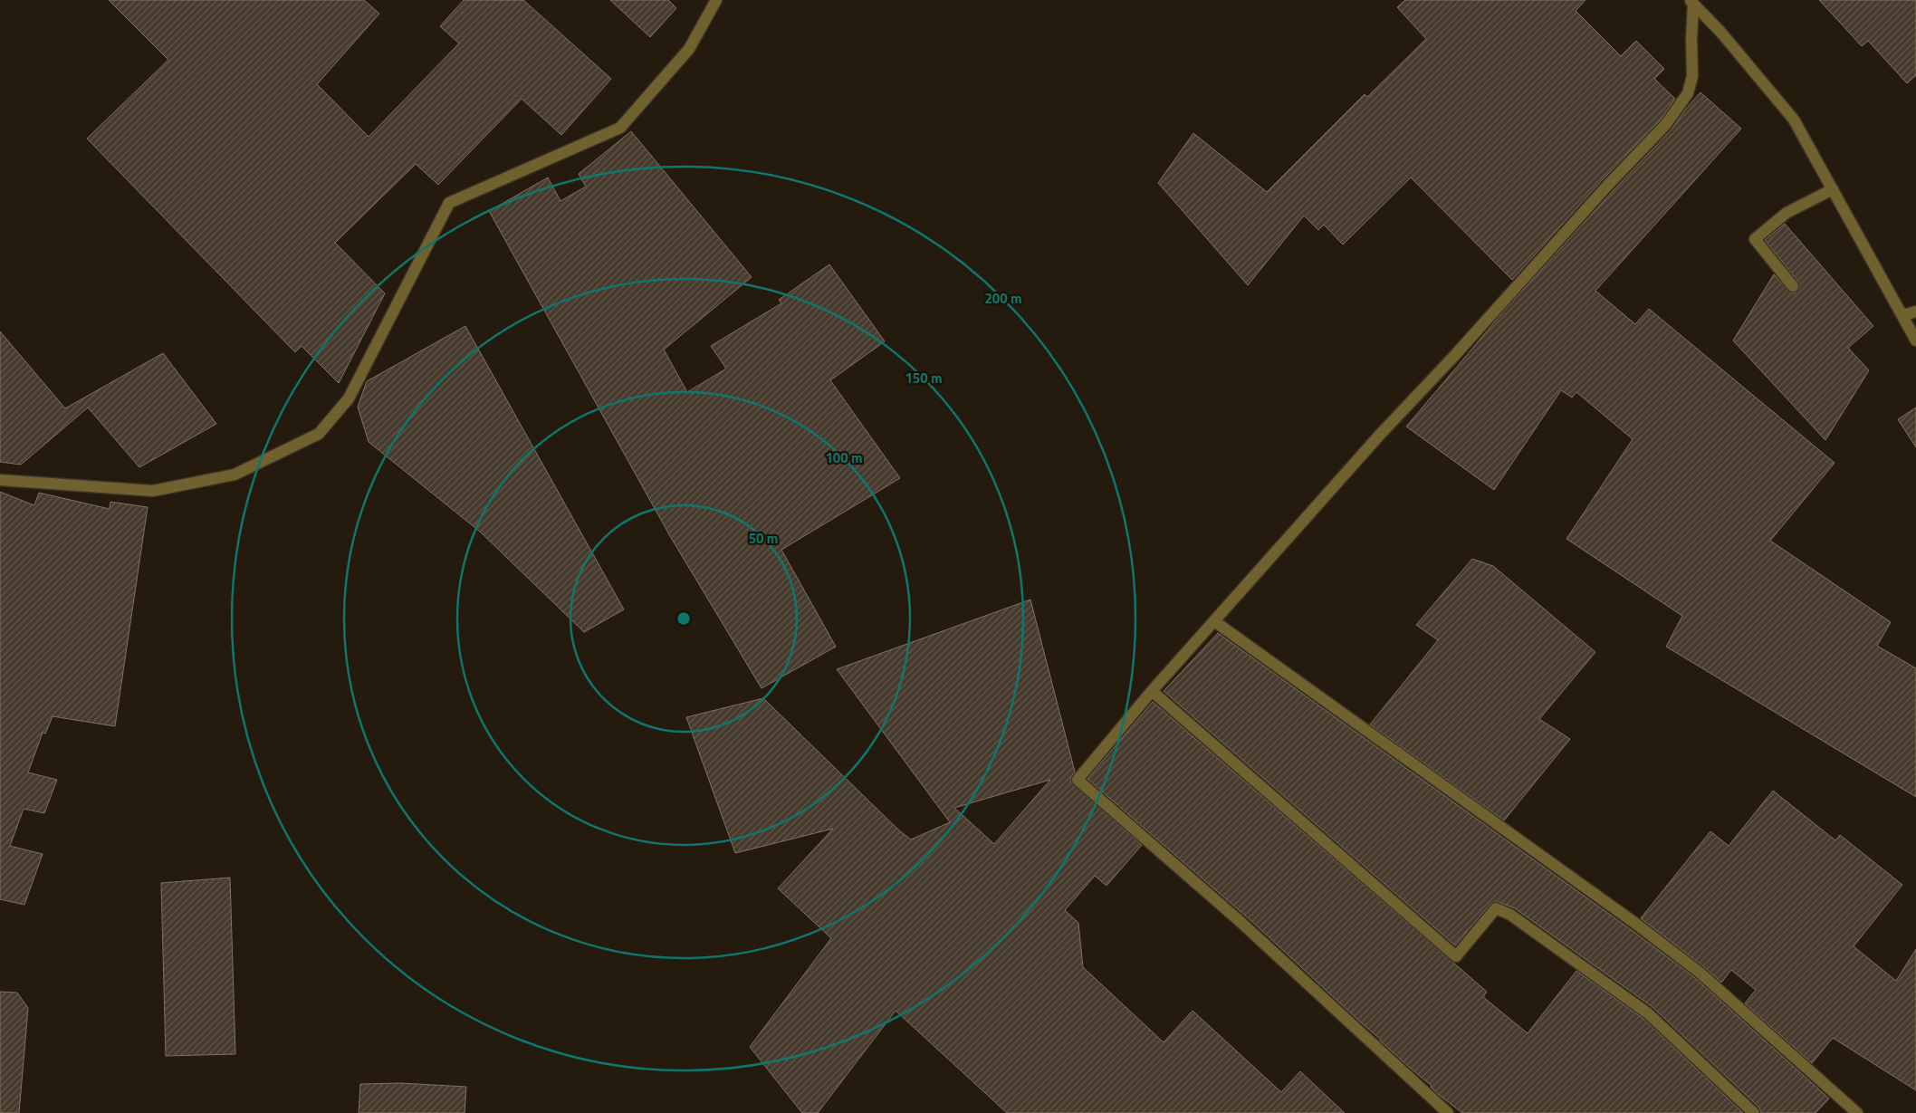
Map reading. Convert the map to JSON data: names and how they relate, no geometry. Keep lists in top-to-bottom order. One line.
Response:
{"rings":["200 m","150 m","100 m","50 m"]}
